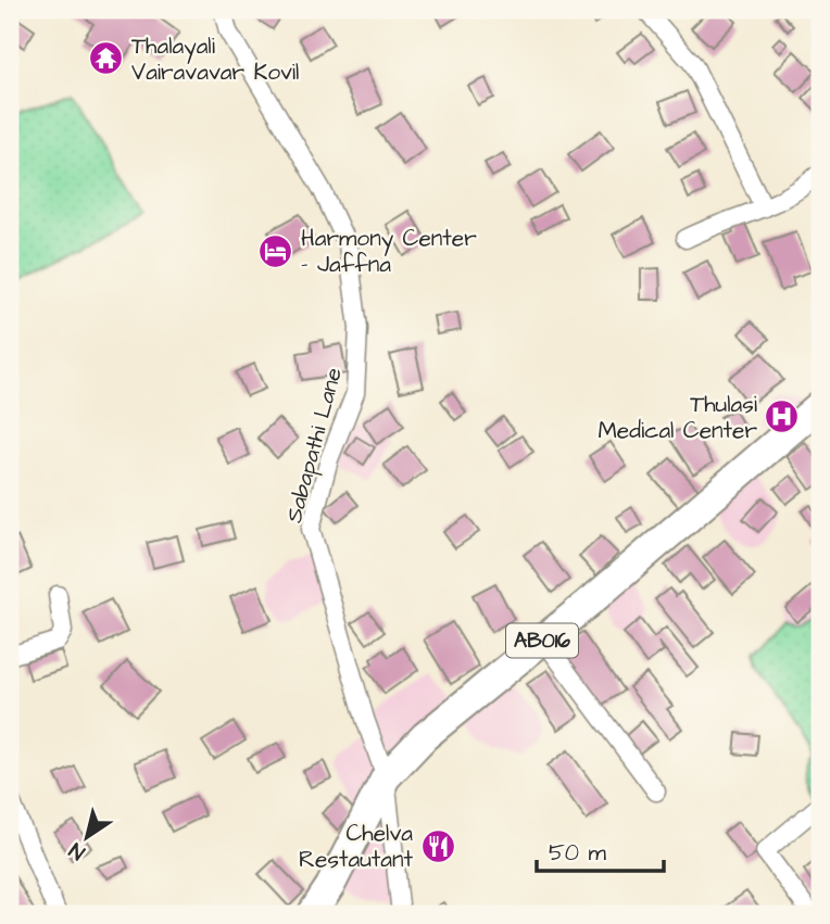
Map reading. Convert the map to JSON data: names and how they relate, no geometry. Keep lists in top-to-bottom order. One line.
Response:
{"streets":{"main road":["AB016"],"street":["Sabapathi Lane"]},"crossings":[["Sabapathi Lane","AB016"]],"places":{"temple":["Thalayali Vairavavar Kovil"],"hotel":["Harmony Center - Jaffna"],"hospital":["Thulasi Medical Center"],"restaurant":["Chelva Restautant"]},"scale_bar":"50 m","north":"bottom left"}
